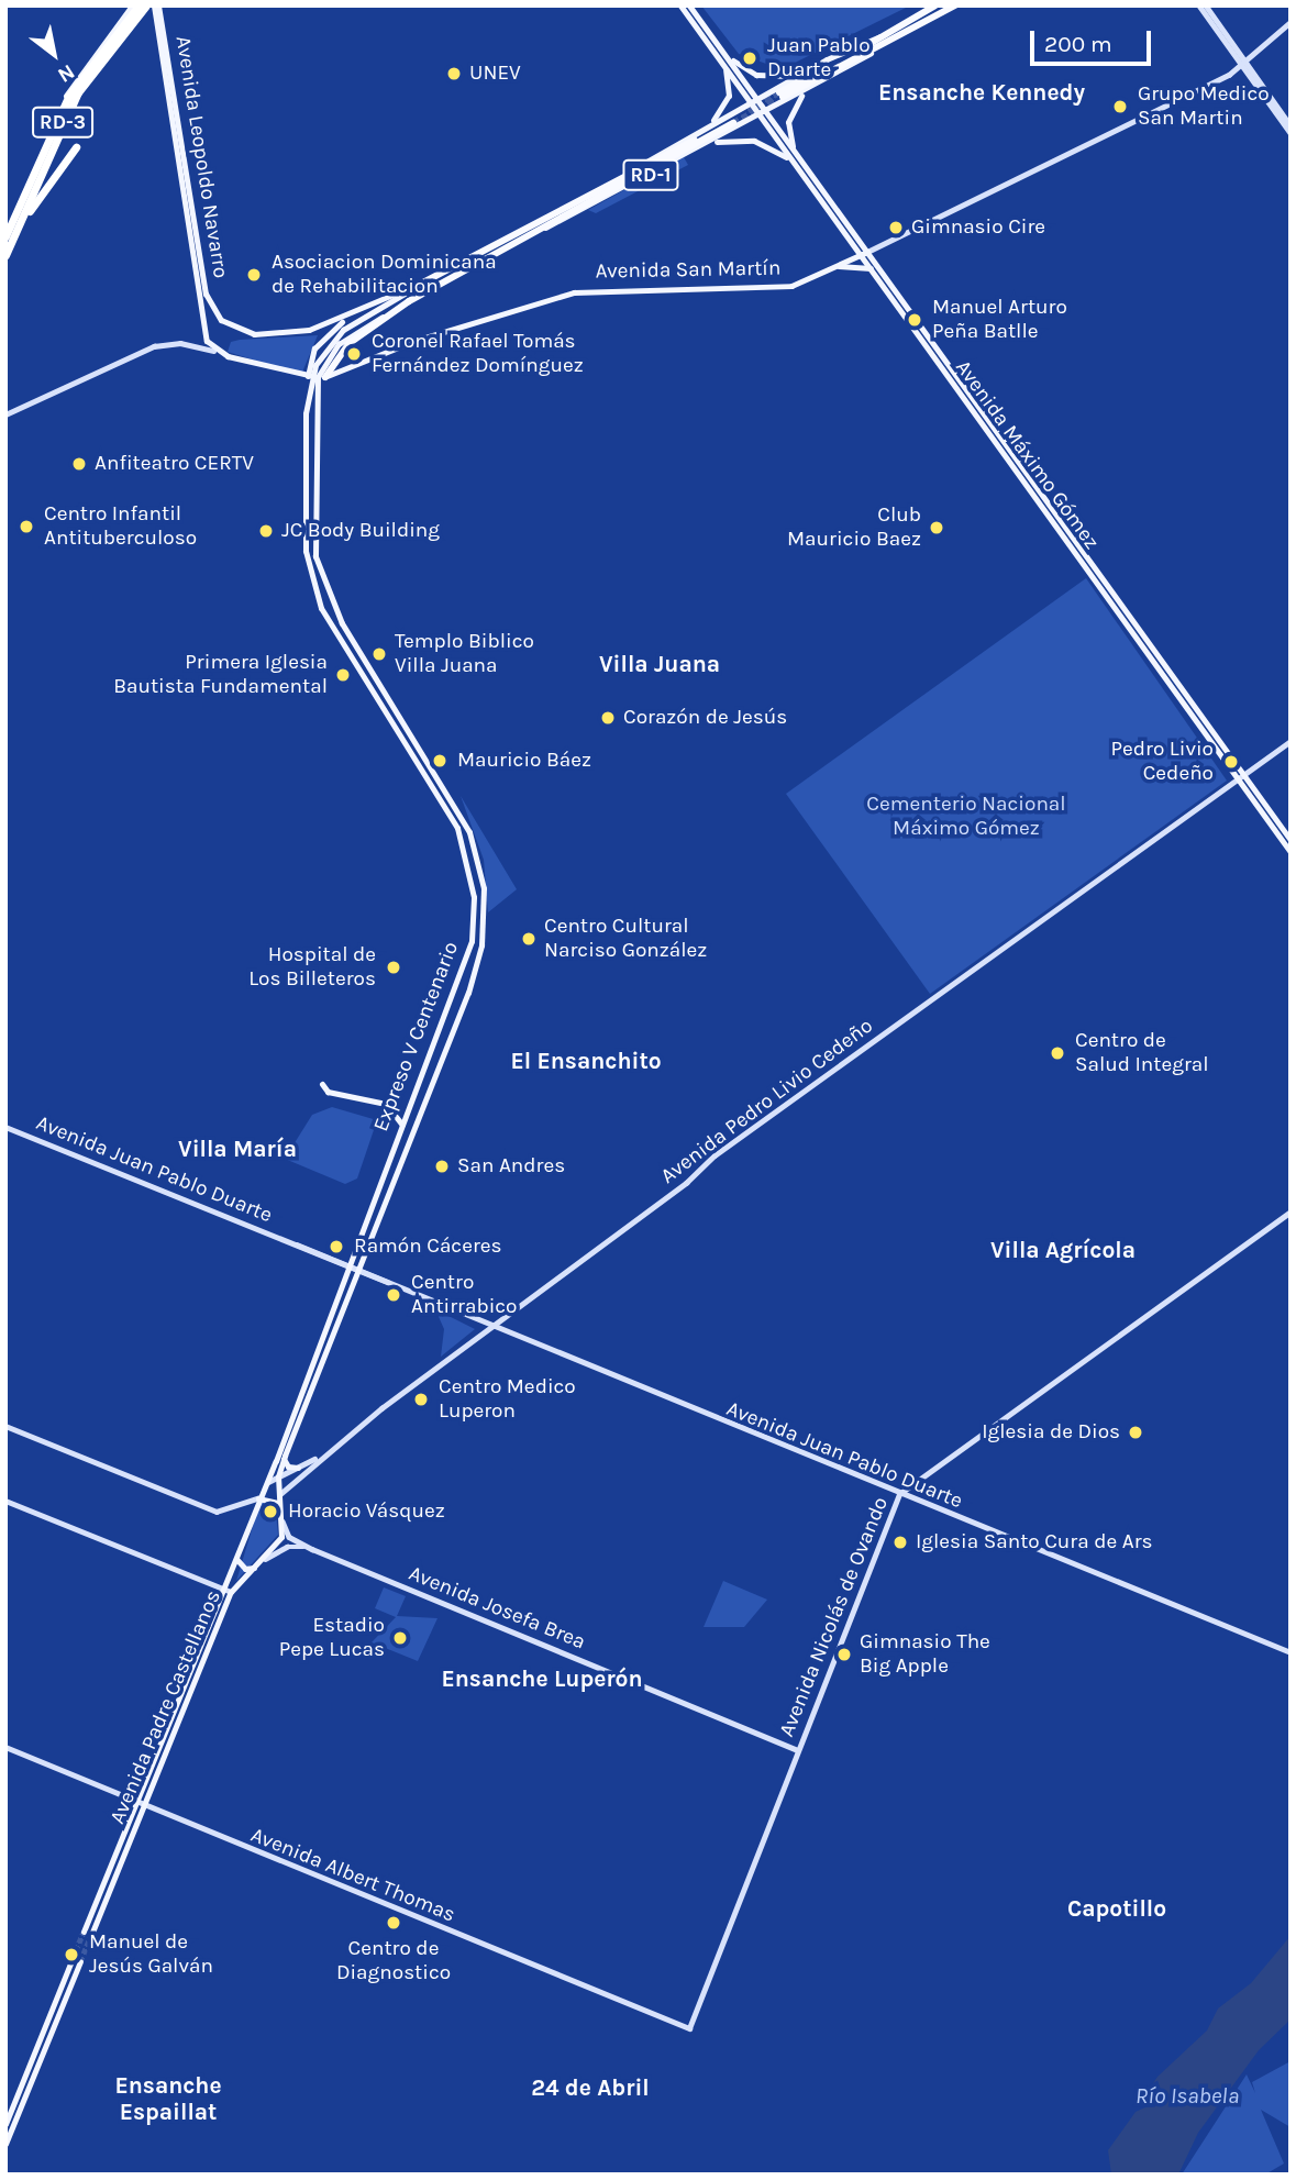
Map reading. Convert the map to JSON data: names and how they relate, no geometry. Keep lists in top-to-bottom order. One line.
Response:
{"streets":{"highway":["RD-3","RD-1"],"main road":["Avenida Leopoldo Navarro","Avenida San Martín","Avenida Máximo Gómez","Expreso V Centenario","Avenida Pedro Livio Cedeño","Avenida Juan Pablo Duarte","Avenida Josefa Brea","Avenida Nicolás de Ovando","Avenida Padre Castellanos","Avenida Albert Thomas"]},"crossings":[["RD-3","Avenida Leopoldo Navarro"],["Avenida Leopoldo Navarro","Avenida San Martín"],["RD-1","Avenida Máximo Gómez"],["RD-1","Expreso V Centenario"],["Avenida San Martín","Avenida Máximo Gómez"],["Avenida Máximo Gómez","Avenida Pedro Livio Cedeño"],["Expreso V Centenario","Avenida Padre Castellanos"],["Avenida Pedro Livio Cedeño","Avenida Juan Pablo Duarte"],["Avenida Pedro Livio Cedeño","Avenida Padre Castellanos"],["Avenida Juan Pablo Duarte","Avenida Nicolás de Ovando"],["Avenida Josefa Brea","Avenida Nicolás de Ovando"],["Avenida Josefa Brea","Avenida Padre Castellanos"],["Avenida Nicolás de Ovando","Avenida Albert Thomas"],["Avenida Padre Castellanos","Avenida Albert Thomas"]],"districts":["Ensanche Kennedy","Villa Juana","El Ensanchito","Villa María","Villa Agrícola","Ensanche Luperón","Capotillo","Ensanche Espaillat","24 de Abril"],"water":["Río Isabela"],"parks":["Cementerio Nacional Máximo Gómez"],"places":["Juan Pablo Duarte","UNEV","Grupo Medico San Martin","Gimnasio Cire","Asociacion Dominicana de Rehabilitacion","Manuel Arturo Peña Batlle","Coronel Rafael Tomás Fernández Domínguez","Anfiteatro CERTV","Centro Infantil Antituberculoso","Club Mauricio Baez","JC Body Building","Templo Biblico Villa Juana","Primera Iglesia Bautista Fundamental","Corazón de Jesús","Mauricio Báez","Pedro Livio Cedeño","Centro Cultural Narciso González","Hospital de Los Billeteros","Centro de Salud Integral","San Andres","Ramón Cáceres","Centro Antirrabico","Centro Medico Luperon","Iglesia de Dios","Horacio Vásquez","Iglesia Santo Cura de Ars","Estadio Pepe Lucas","Gimnasio The Big Apple","Centro de Diagnostico","Manuel de Jesús Galván"],"scale_bar":"200 m","north":"bottom right"}
